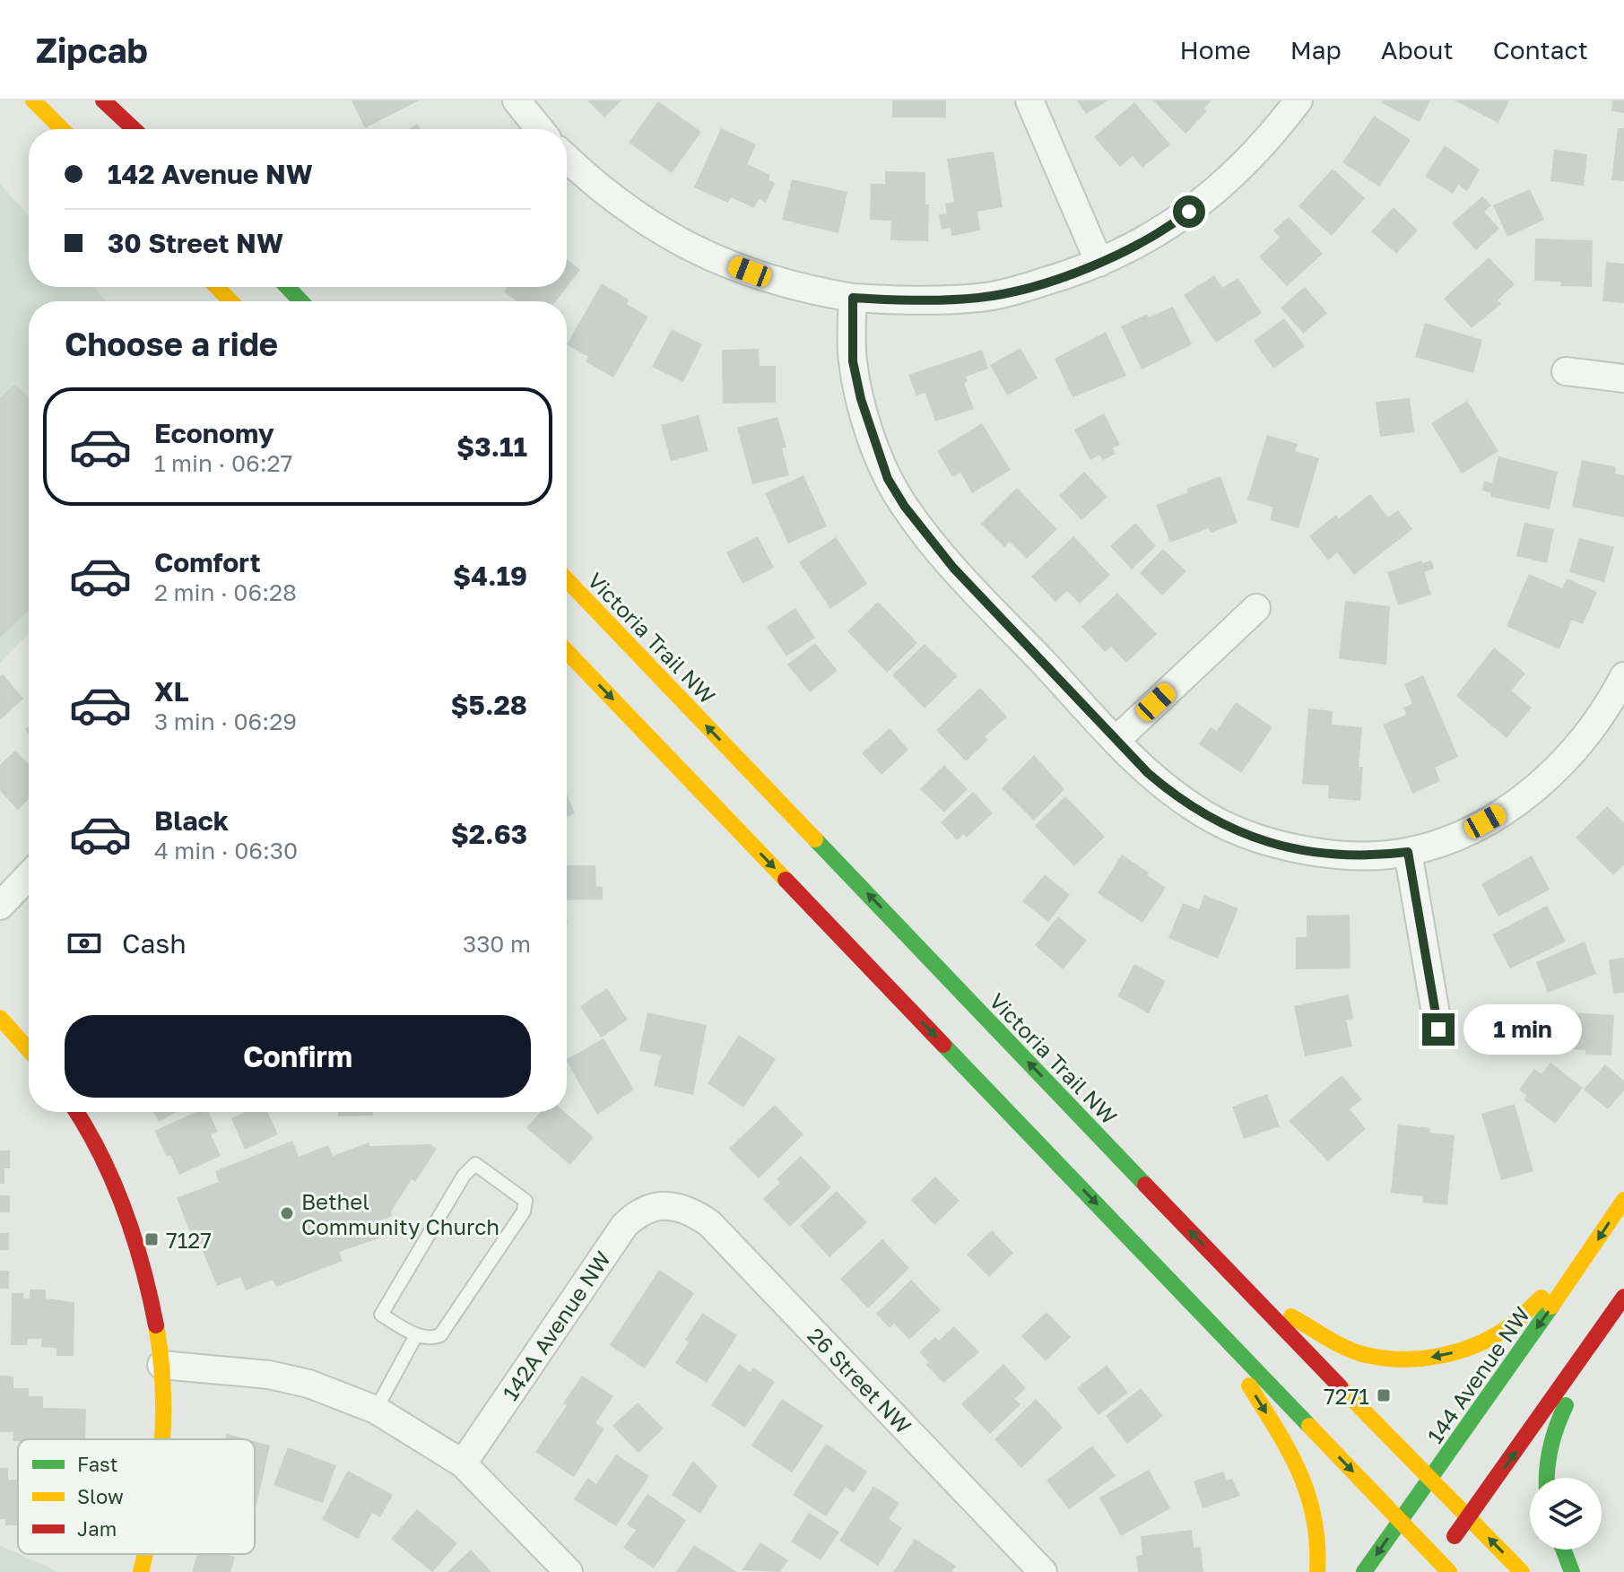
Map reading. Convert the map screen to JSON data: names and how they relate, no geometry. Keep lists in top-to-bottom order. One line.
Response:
{"streets":{"main road":["Victoria Trail NW","144 Avenue NW"],"street":["142A Avenue NW","26 Street NW"]},"crossings":[["Victoria Trail NW","144 Avenue NW"],["142A Avenue NW","26 Street NW"]],"places":{"other":["Bethel Community Church"],"transit":["7127","7271"]},"legend":["Fast","Slow","Jam"],"page":{"header":"Zipcab","nav":["Home","Map","About","Contact"],"banner":["142 Avenue NW","30 Street NW"],"heading":"Choose a ride","list":[{"name":"Economy","note":"1 min · 06:27","value":"$3.11"},{"name":"Comfort","note":"2 min · 06:28","value":"$4.19"},{"name":"XL","note":"3 min · 06:29","value":"$5.28"},{"name":"Black","note":"4 min · 06:30","value":"$2.63"}],"pay":["Cash","330 m"],"buttons":"Confirm","bubble":"1 min"}}
